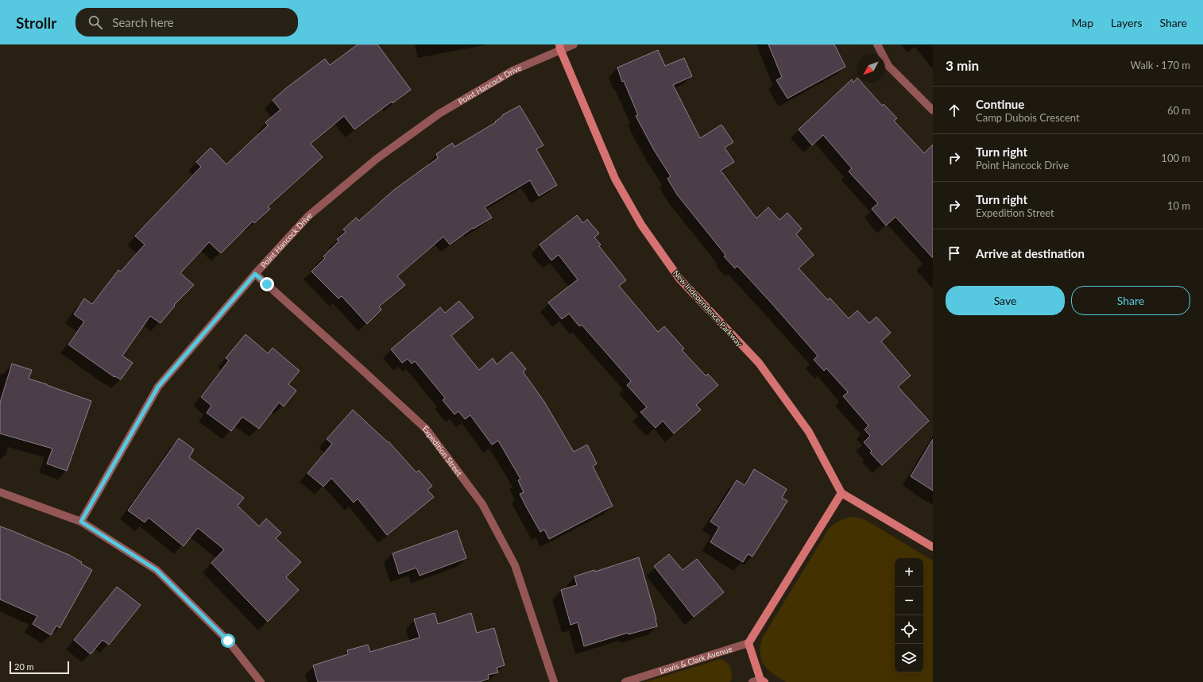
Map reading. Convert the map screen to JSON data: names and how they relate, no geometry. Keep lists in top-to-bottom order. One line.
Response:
{"streets":{"street":["Point Hancock Drive","New Independence Parkway","Expedition Street","Lewis & Clark Avenue"]},"crossings":[["Point Hancock Drive","New Independence Parkway"],["Point Hancock Drive","Expedition Street"]],"scale_bar":"20 m","north":"bottom left","page":{"header":"Strollr","search":"Search here","nav":["Map","Layers","Share"],"heading":["3 min","Walk · 170 m"],"list":[["Continue","Camp Dubois Crescent","60 m"],["Turn right","Point Hancock Drive","100 m"],["Turn right","Expedition Street","10 m"],"Arrive at destination"],"buttons":["Save","Share"],"map_buttons":["+","−"],"scale":"20 m"}}
